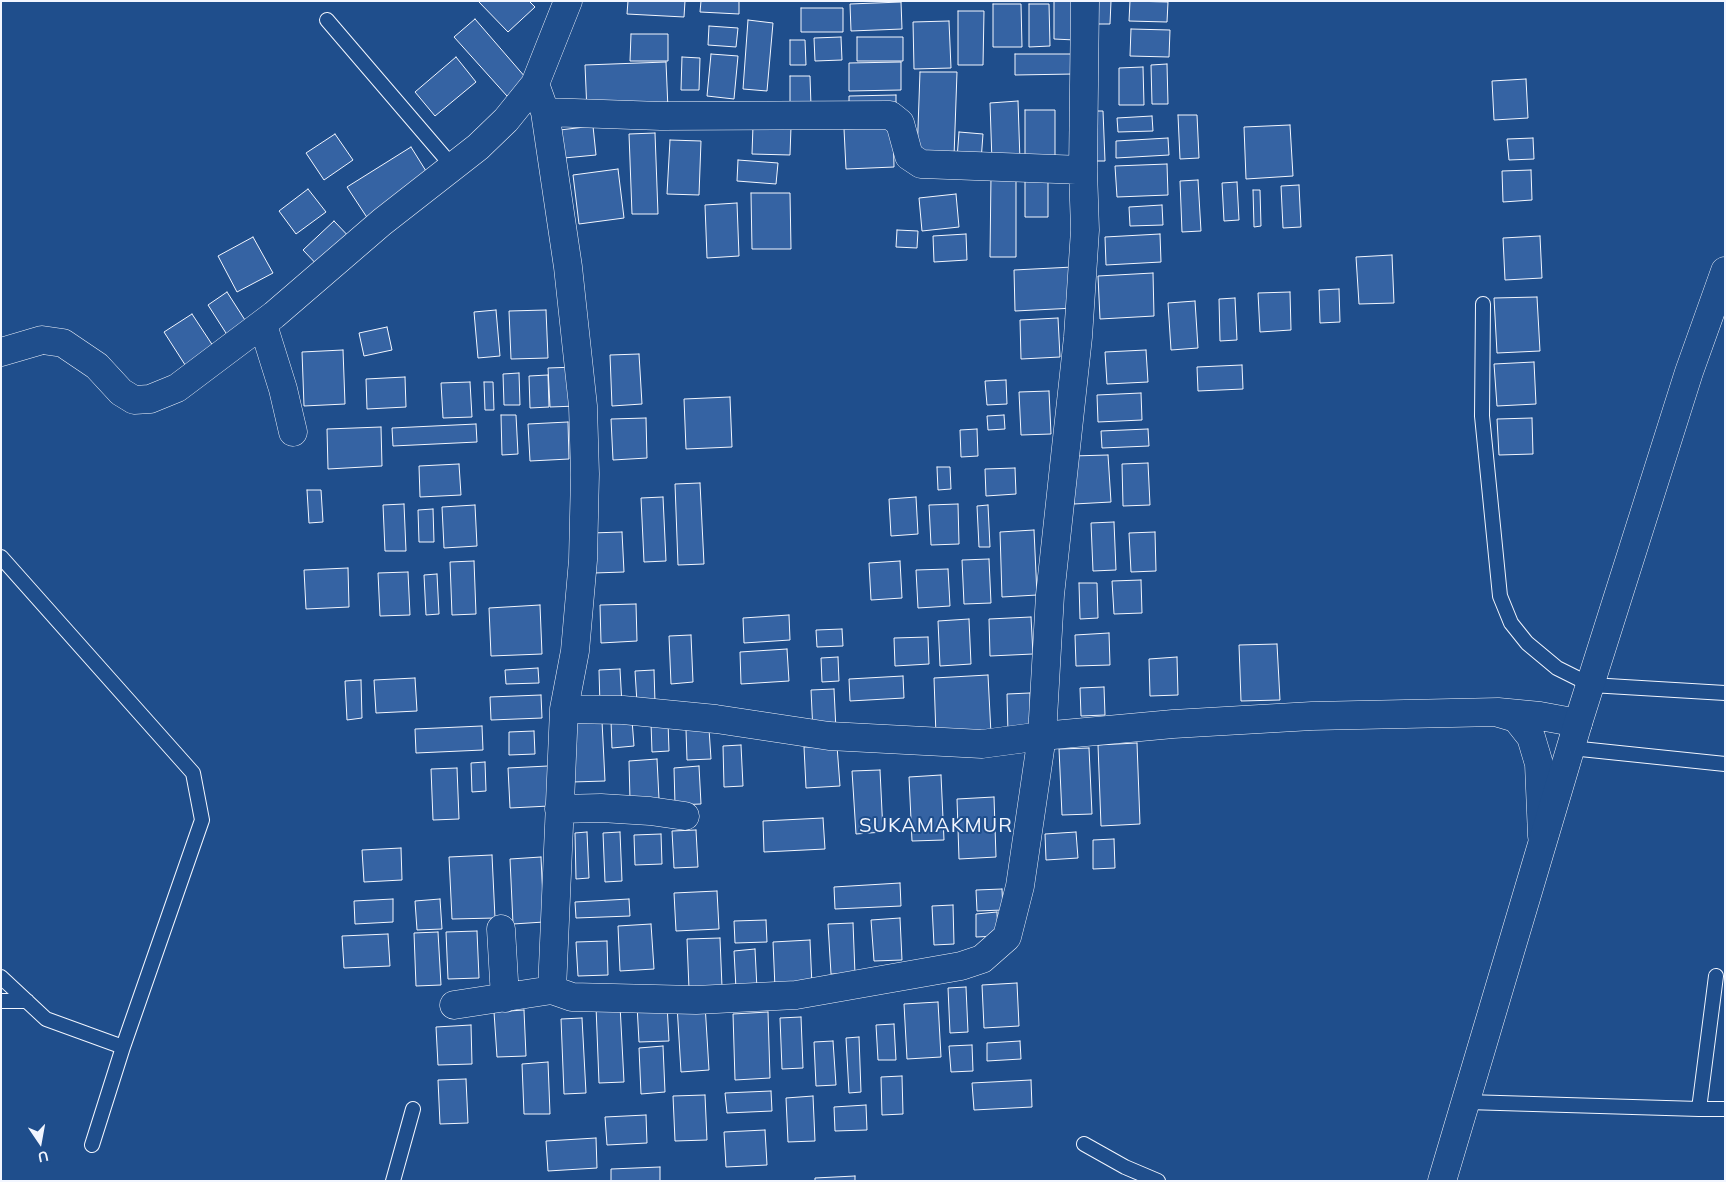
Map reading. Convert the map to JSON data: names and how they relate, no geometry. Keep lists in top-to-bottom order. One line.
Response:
{"districts":["SUKAMAKMUR"],"north":"bottom"}
